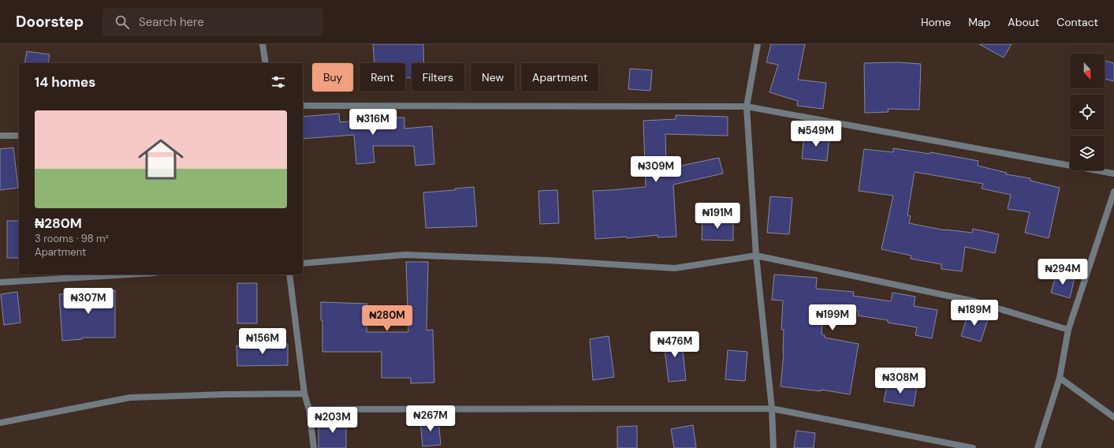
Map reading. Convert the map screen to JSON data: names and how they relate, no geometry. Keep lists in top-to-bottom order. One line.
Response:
{"north":"bottom","page":{"header":"Doorstep","search":"Search here","nav":["Home","Map","About","Contact"],"chip":["Buy","Rent","Filters","New","Apartment"],"heading":"14 homes","list":[{"name":"₦280M","note":"3 rooms · 98 m² · Apartment"}],"price":["₦316M","₦549M","₦309M","₦191M","₦294M","₦307M","₦189M","₦199M","₦280M","₦156M","₦476M","₦308M","₦267M","₦203M"]}}
